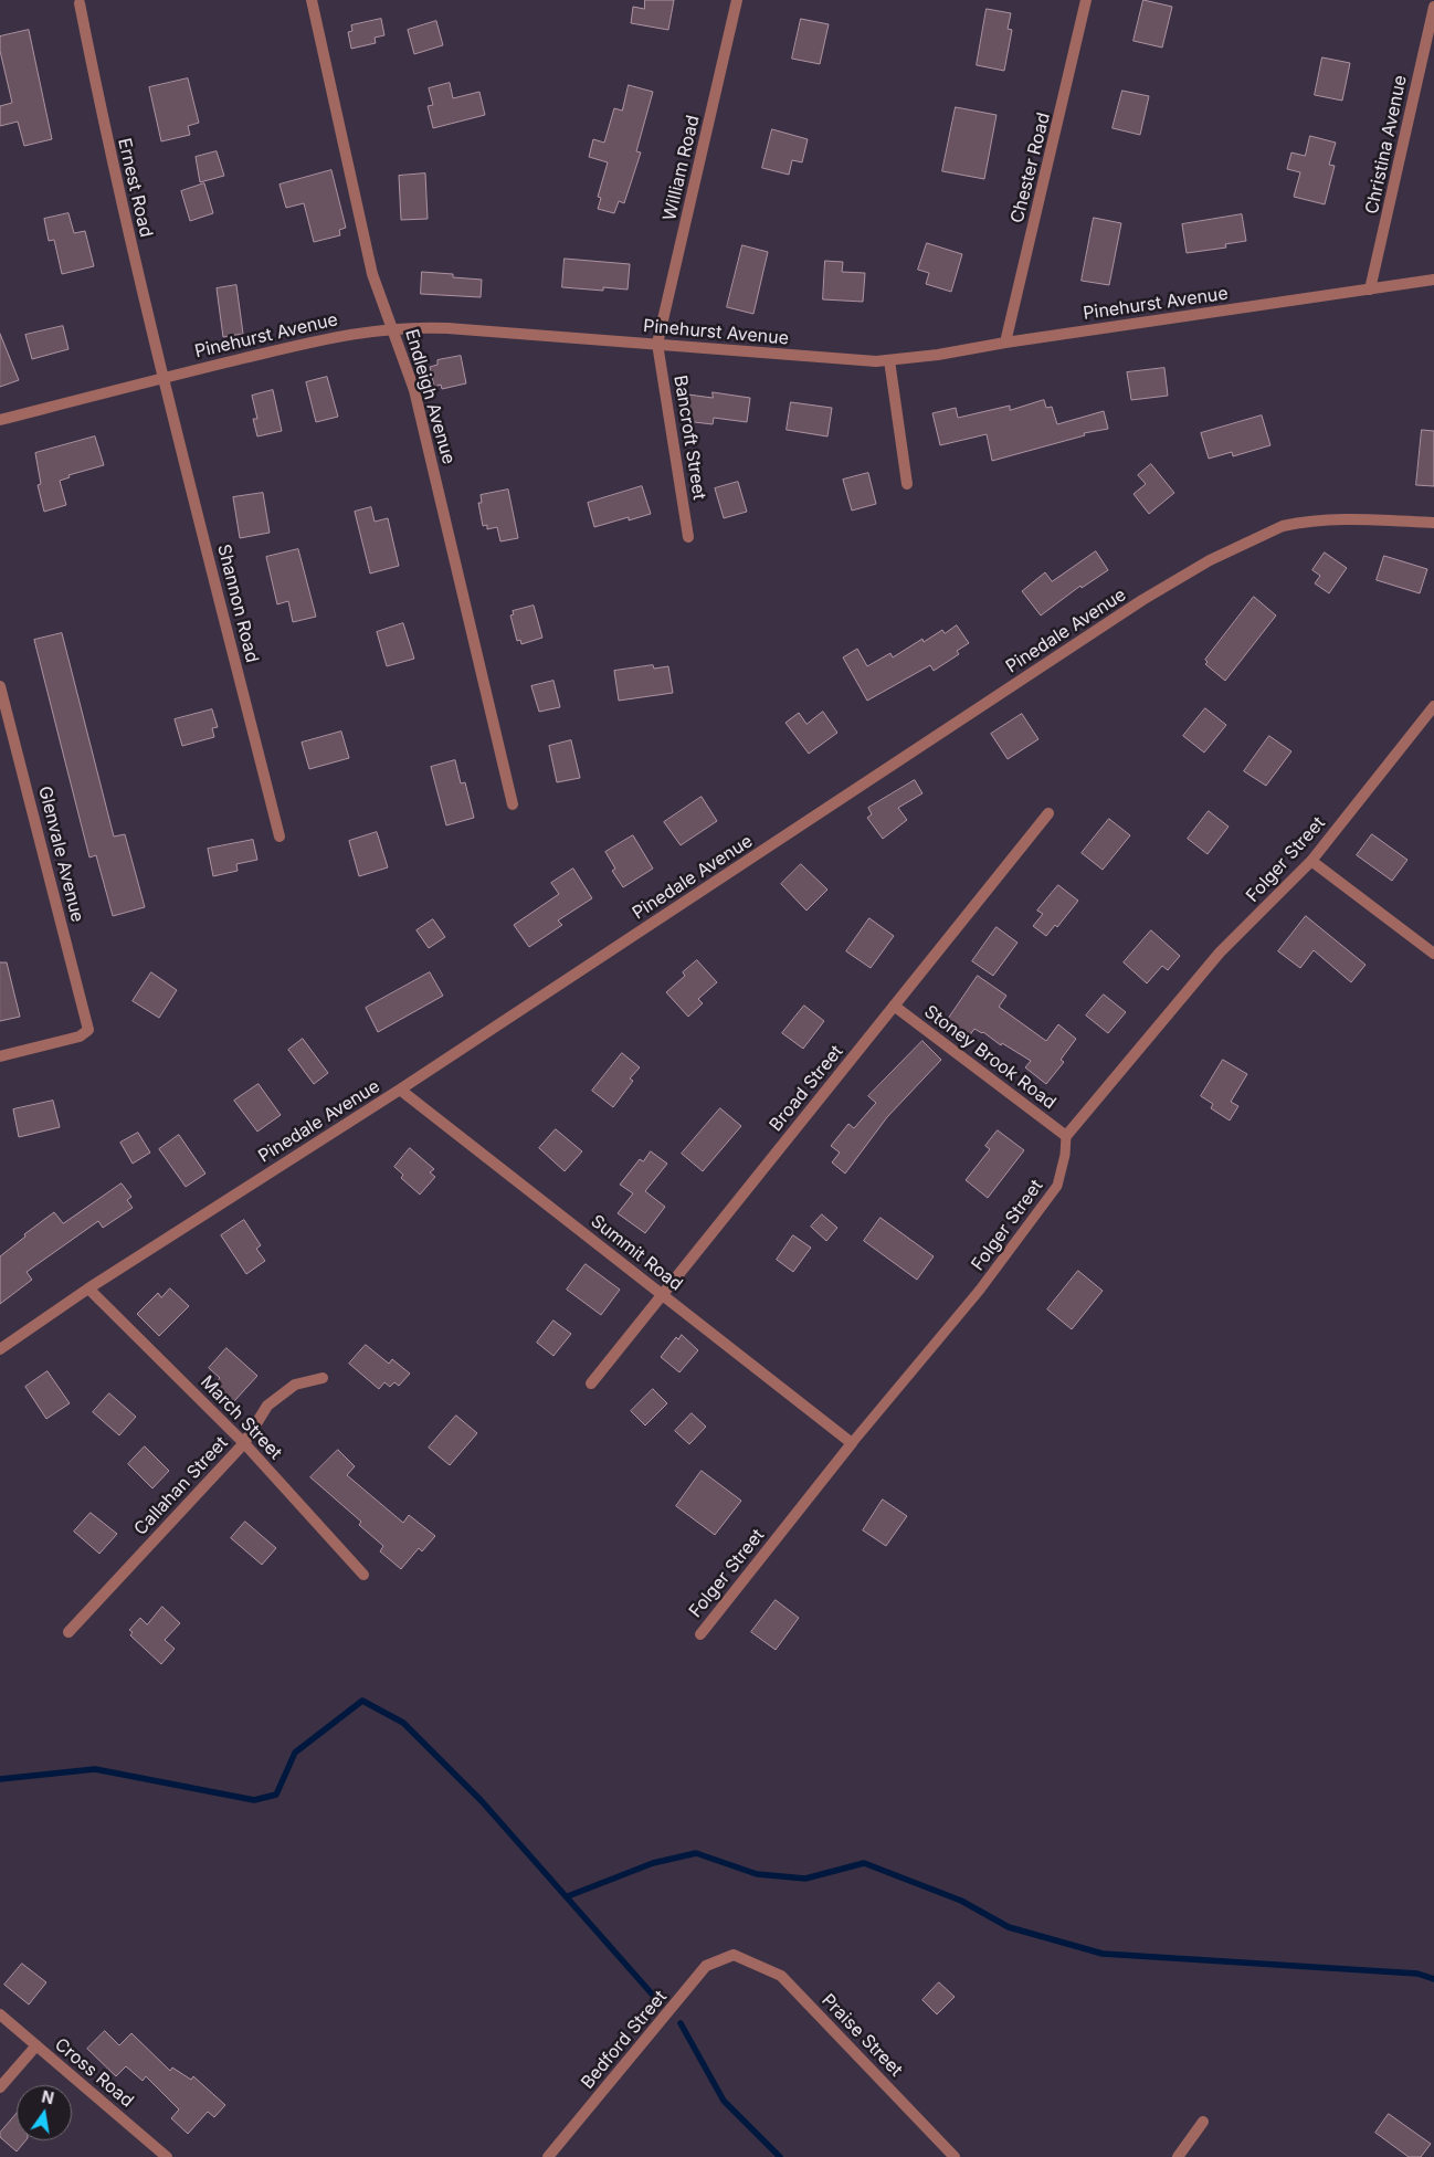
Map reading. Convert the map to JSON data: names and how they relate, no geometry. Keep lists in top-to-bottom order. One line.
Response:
{"streets":{"street":["Christina Avenue","William Road","Chester Road","Ernest Road","Pinehurst Avenue","Endleigh Avenue","Bancroft Street","Shannon Road","Pinedale Avenue","Glenvale Avenue","Folger Street","Stoney Brook Road","Broad Street","Summit Road","March Street","Callahan Street","Praise Street","Bedford Street","Cross Road"]},"crossings":[["Christina Avenue","Pinehurst Avenue"],["William Road","Pinehurst Avenue"],["William Road","Bancroft Street"],["Chester Road","Pinehurst Avenue"],["Ernest Road","Pinehurst Avenue"],["Ernest Road","Shannon Road"],["Pinehurst Avenue","Endleigh Avenue"],["Pinehurst Avenue","Bancroft Street"],["Pinehurst Avenue","Shannon Road"],["Pinedale Avenue","Summit Road"],["Pinedale Avenue","March Street"],["Folger Street","Stoney Brook Road"],["Folger Street","Summit Road"],["Stoney Brook Road","Broad Street"],["Broad Street","Summit Road"],["March Street","Callahan Street"],["Praise Street","Bedford Street"]],"north":"top"}
